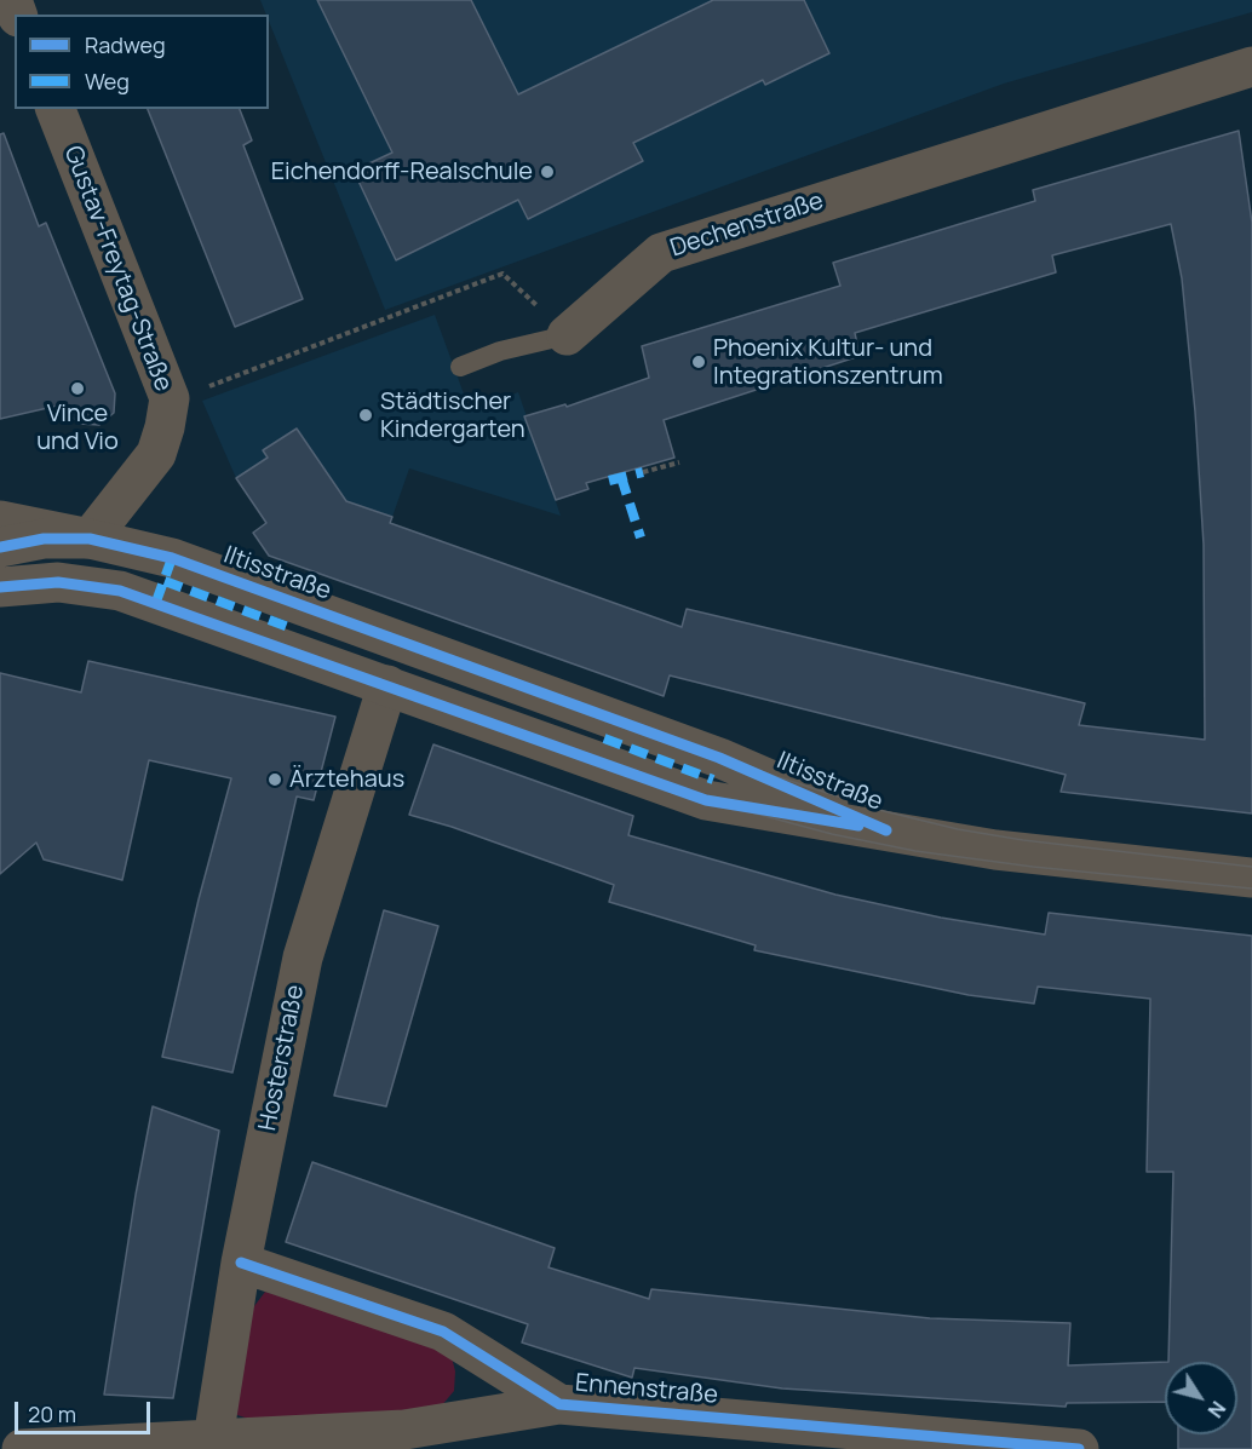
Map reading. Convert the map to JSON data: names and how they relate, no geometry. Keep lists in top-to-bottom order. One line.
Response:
{"streets":{"street":["Dechenstraße","Gustav-Freytag-Straße","Iltisstraße","Hosterstraße","Ennenstraße"]},"crossings":[["Gustav-Freytag-Straße","Iltisstraße"],["Iltisstraße","Hosterstraße"],["Hosterstraße","Ennenstraße"]],"places":["Eichendorff-Realschule","Phoenix Kultur- und Integrationszentrum","Vince und Vio","Städtischer Kindergarten","Ärztehaus"],"legend":["Radweg","Weg"],"scale_bar":"20 m","north":"bottom right"}
